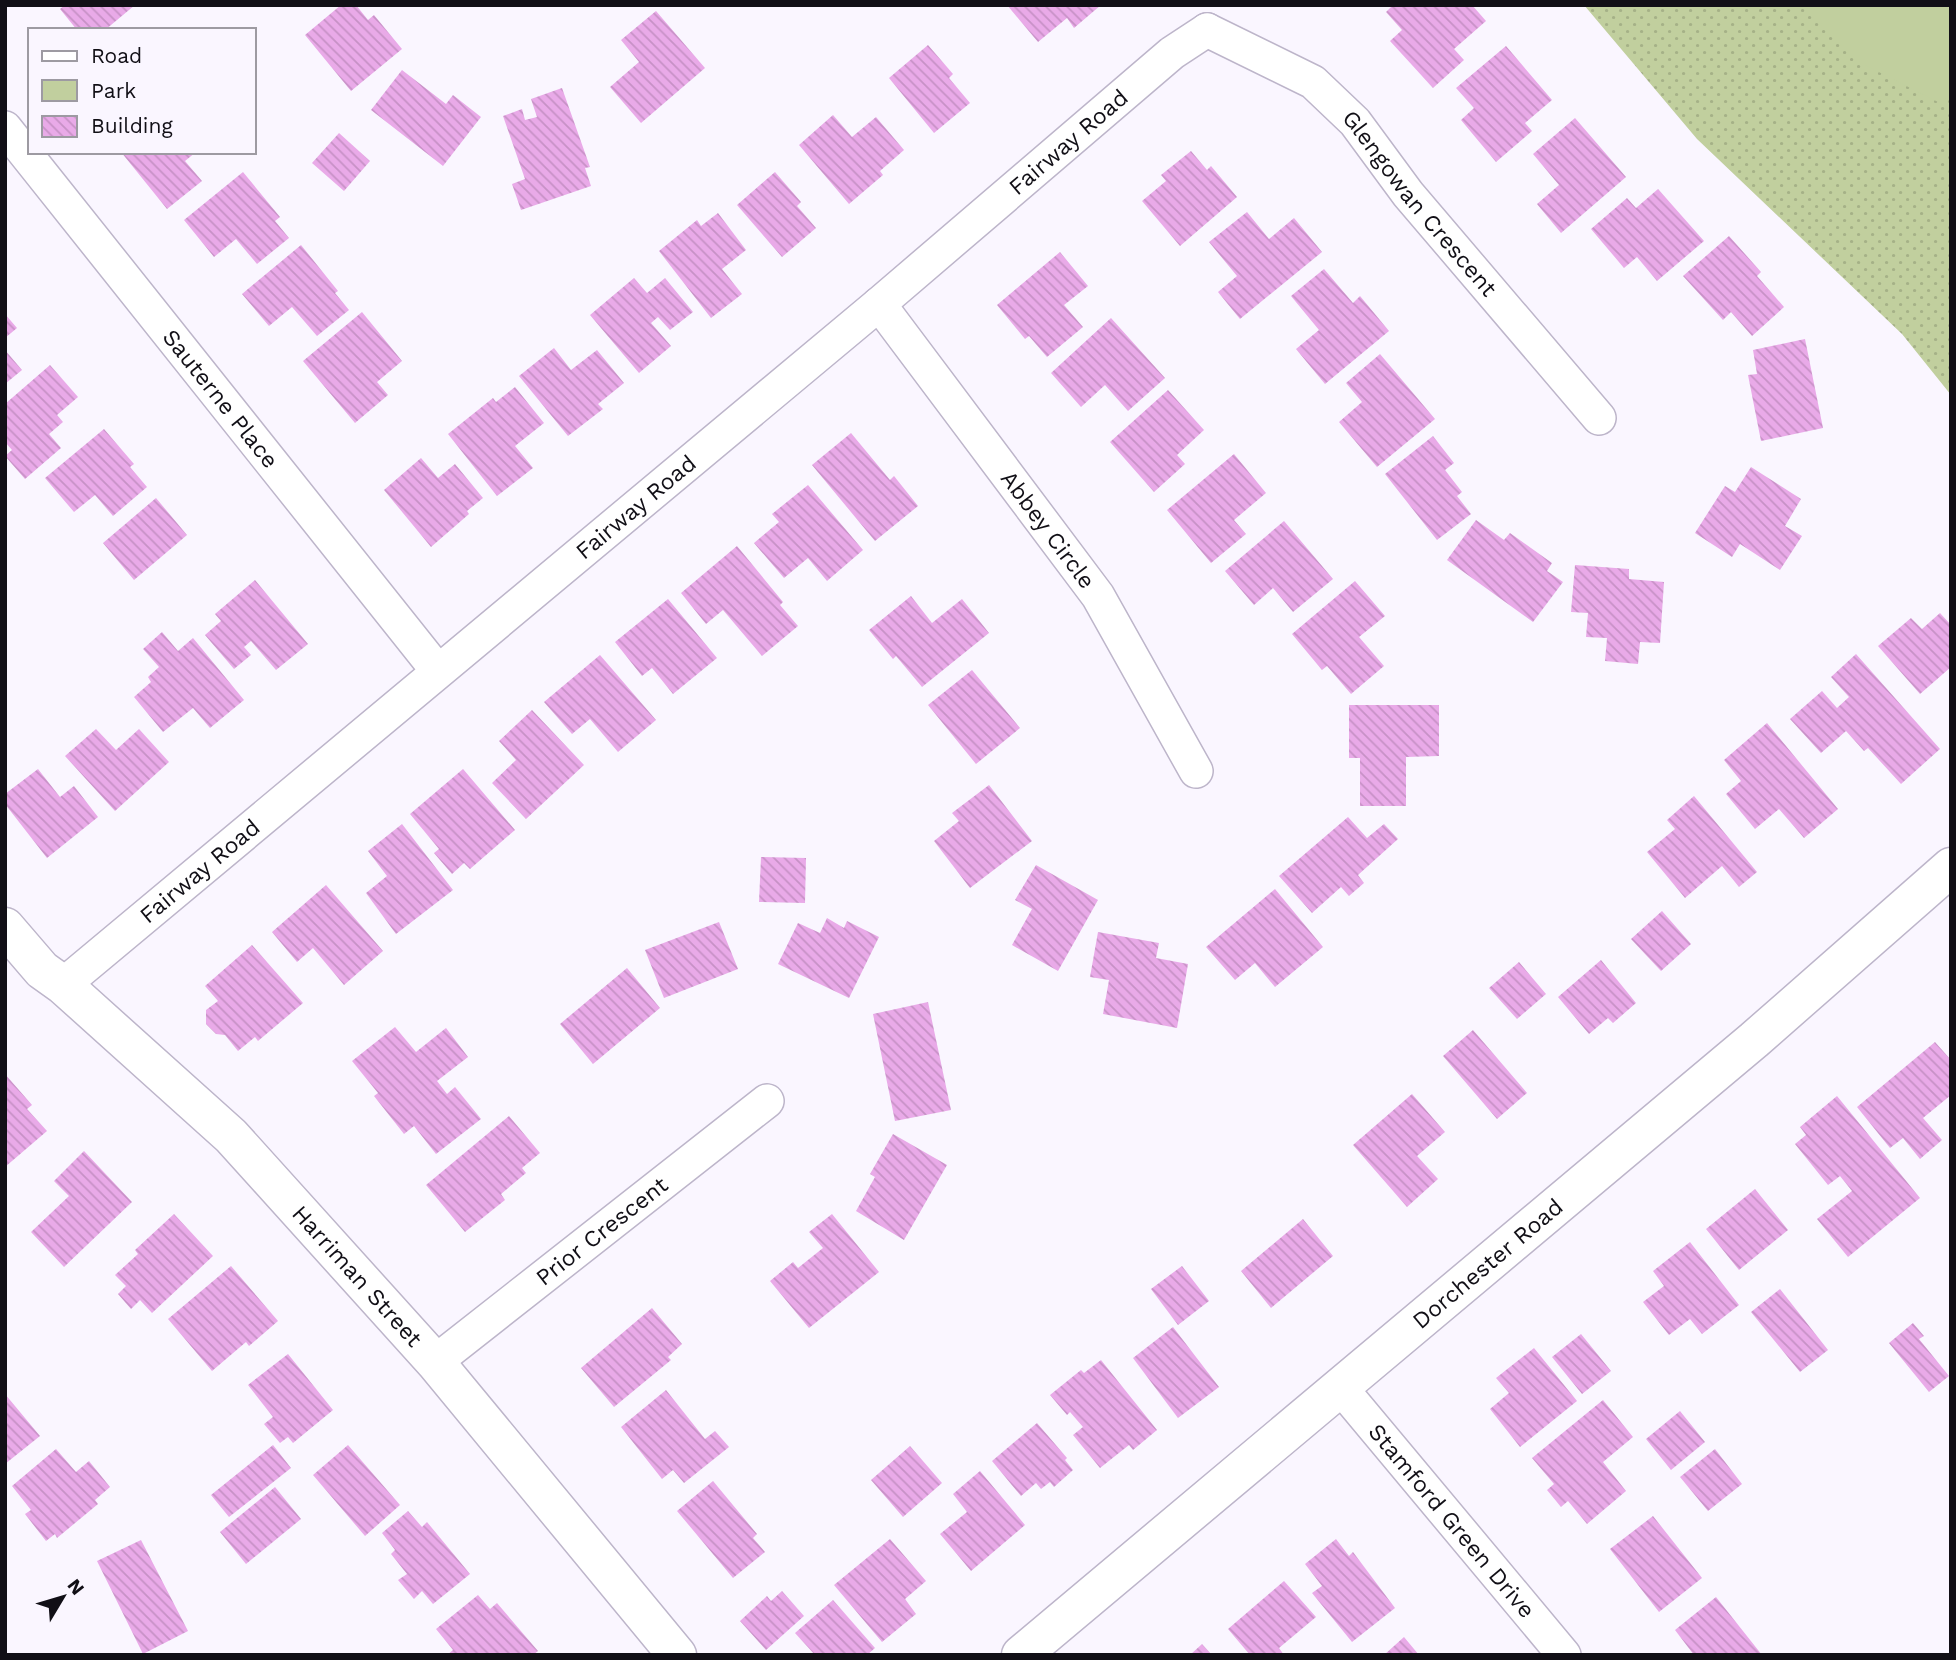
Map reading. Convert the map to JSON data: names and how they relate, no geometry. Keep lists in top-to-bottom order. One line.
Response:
{"streets":{"main road":["Dorchester Road","Harriman Street"],"street":["Fairway Road","Glengowan Crescent","Sauterne Place","Abbey Circle","Prior Crescent","Stamford Green Drive"]},"crossings":[["Fairway Road","Glengowan Crescent"],["Fairway Road","Sauterne Place"],["Fairway Road","Abbey Circle"],["Fairway Road","Harriman Street"],["Prior Crescent","Harriman Street"],["Dorchester Road","Stamford Green Drive"]],"legend":["Road","Park","Building"],"north":"top right"}
